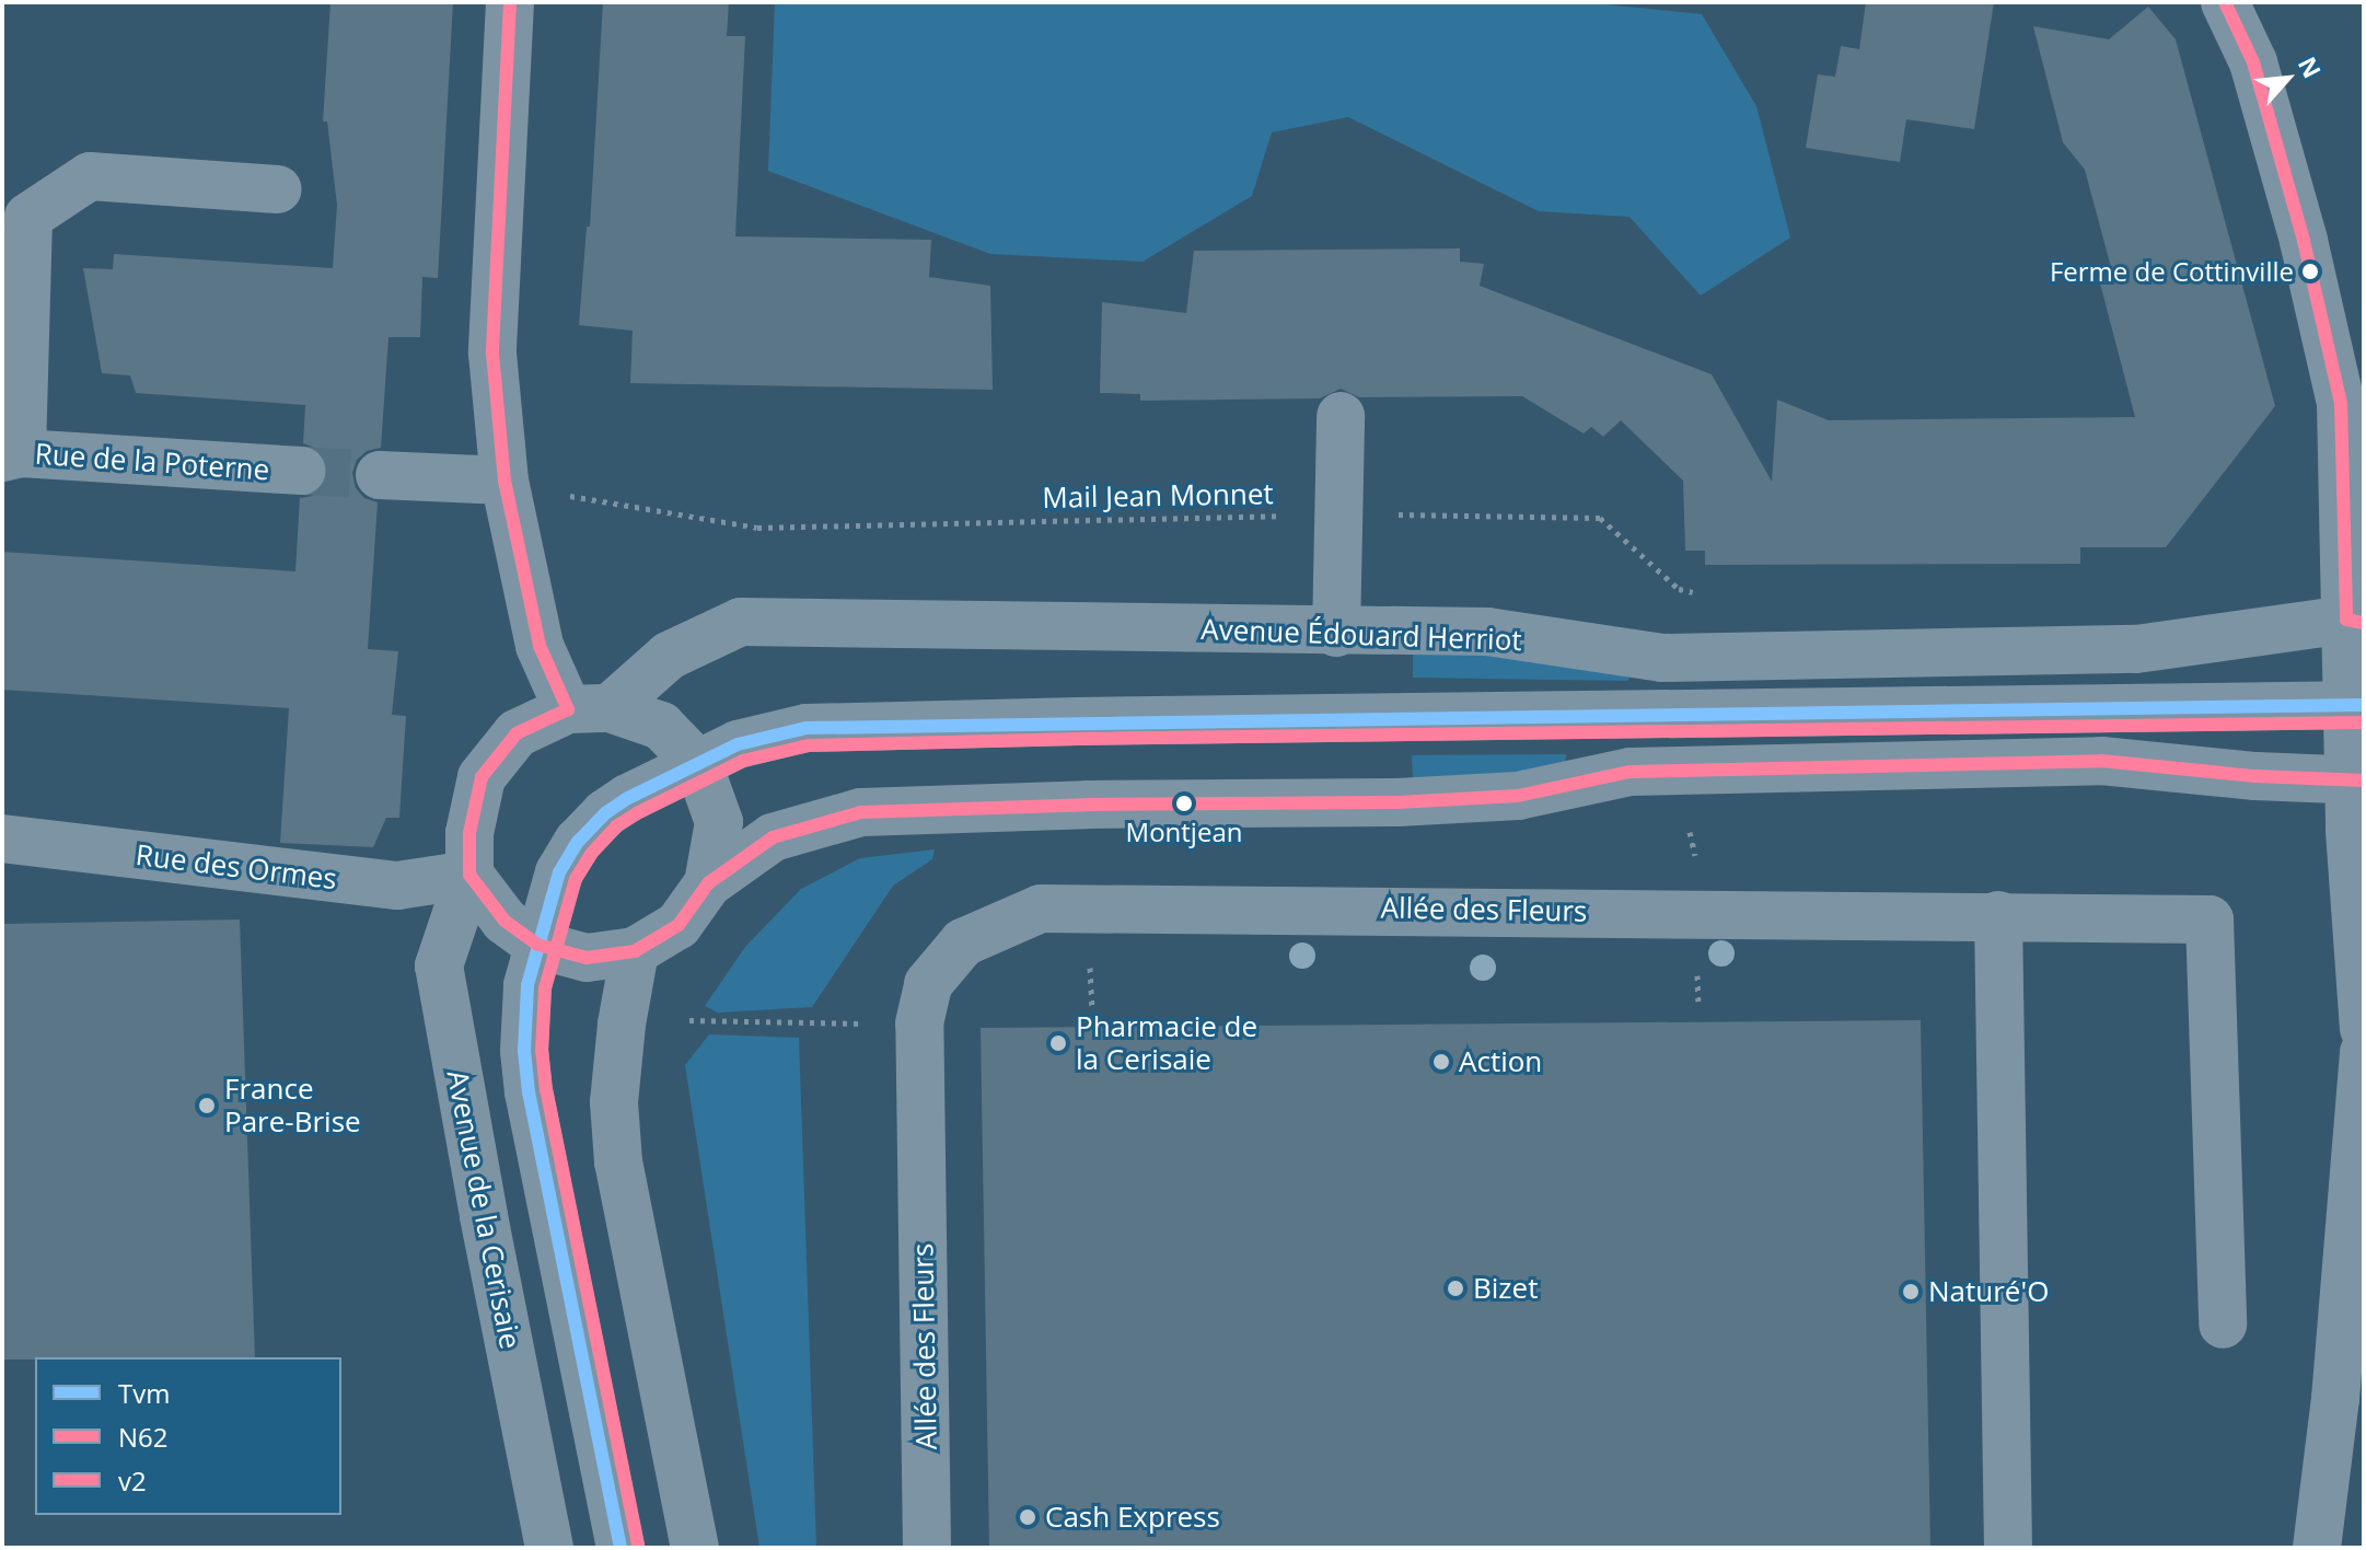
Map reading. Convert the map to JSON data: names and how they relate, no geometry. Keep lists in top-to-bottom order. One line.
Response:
{"streets":{"street":["Rue de la Poterne","Avenue Édouard Herriot","Rue des Ormes","Allée des Fleurs","Avenue de la Cerisaie"],"path":["Mail Jean Monnet"]},"crossings":[["Mail Jean Monnet","Avenue Édouard Herriot"],["Avenue Édouard Herriot","Rue des Ormes"],["Avenue Édouard Herriot","Avenue de la Cerisaie"],["Rue des Ormes","Avenue de la Cerisaie"]],"places":["Ferme de Cottinville","Montjean","Pharmacie de la Cerisaie","Action","France Pare-Brise","Bizet","Naturé'O","Cash Express"],"lines":["transit line v2","transit line Tvm","transit line N62"],"legend":["Tvm","N62","v2"],"north":"top right"}
